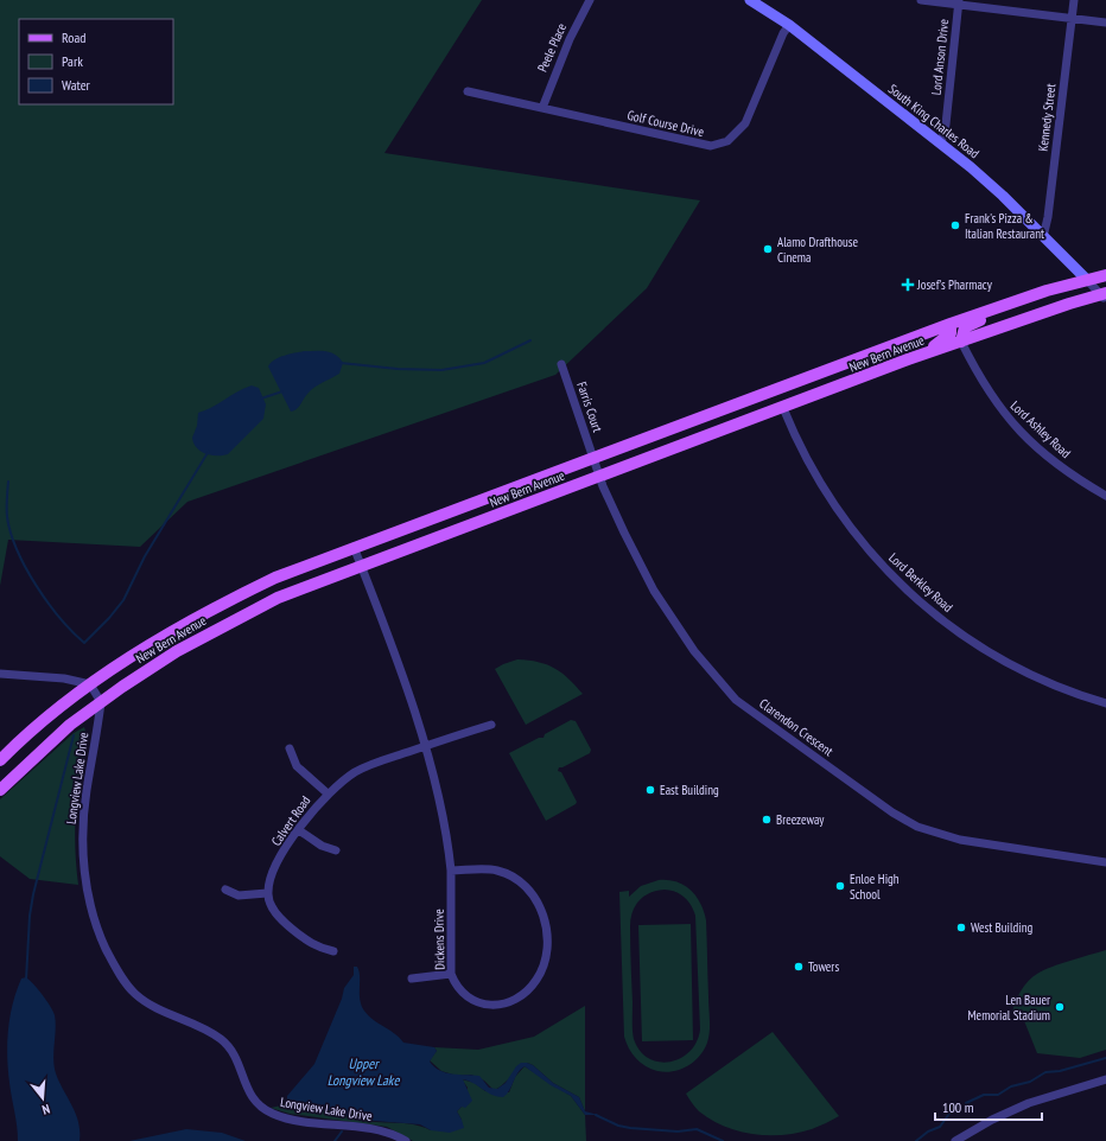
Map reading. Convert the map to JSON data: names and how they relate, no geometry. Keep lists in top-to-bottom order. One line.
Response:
{"streets":{"main road":["New Bern Avenue"],"street":["Peele Place","Lord Anson Drive","Kennedy Street","South King Charles Road","Golf Course Drive","Farris Court","Lord Ashley Road","Lord Berkley Road","Clarendon Crescent","Longview Lake Drive","Calvert Road","Dickens Drive"]},"crossings":[["Peele Place","Golf Course Drive"],["Lord Anson Drive","South King Charles Road"],["Kennedy Street","South King Charles Road"],["South King Charles Road","Golf Course Drive"],["South King Charles Road","New Bern Avenue"],["New Bern Avenue","Farris Court"],["New Bern Avenue","Lord Ashley Road"],["New Bern Avenue","Lord Berkley Road"],["New Bern Avenue","Clarendon Crescent"],["New Bern Avenue","Longview Lake Drive"],["New Bern Avenue","Dickens Drive"],["Farris Court","Clarendon Crescent"],["Calvert Road","Dickens Drive"]],"water":["Upper Longview Lake"],"places":{"other":["Frank's Pizza & Italian Restaurant","Alamo Drafthouse Cinema","East Building","Breezeway","Enloe High School","West Building","Towers","Len Bauer Memorial Stadium"],"health":["Josef's Pharmacy"]},"legend":["Road","Park","Water"],"scale_bar":"100 m","north":"bottom"}
